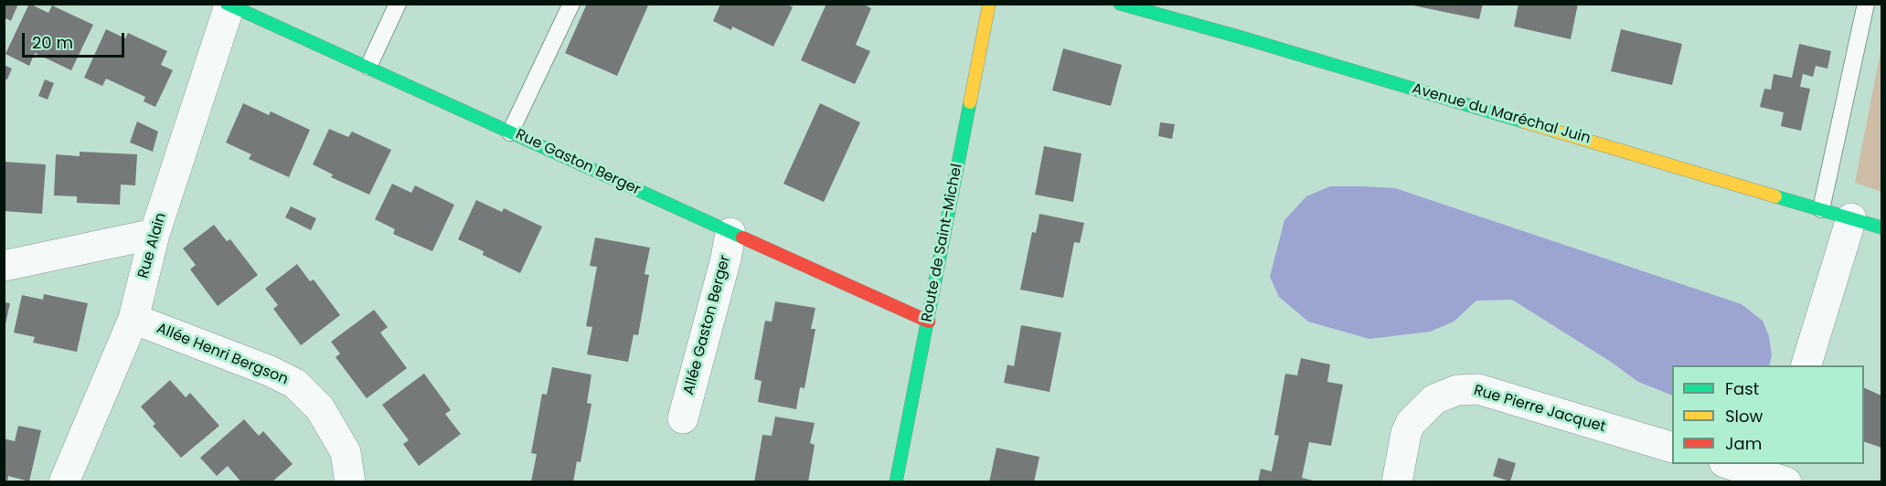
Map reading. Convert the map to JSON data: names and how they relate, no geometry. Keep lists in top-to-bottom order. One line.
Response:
{"streets":{"street":["Avenue du Maréchal Juin","Rue Gaston Berger","Route de Saint-Michel","Rue Alain","Allée Gaston Berger","Allée Henri Bergson","Rue Pierre Jacquet"]},"crossings":[["Rue Gaston Berger","Route de Saint-Michel"],["Rue Gaston Berger","Rue Alain"],["Rue Gaston Berger","Allée Gaston Berger"],["Rue Alain","Allée Henri Bergson"]],"legend":["Fast","Slow","Jam"],"scale_bar":"20 m"}
